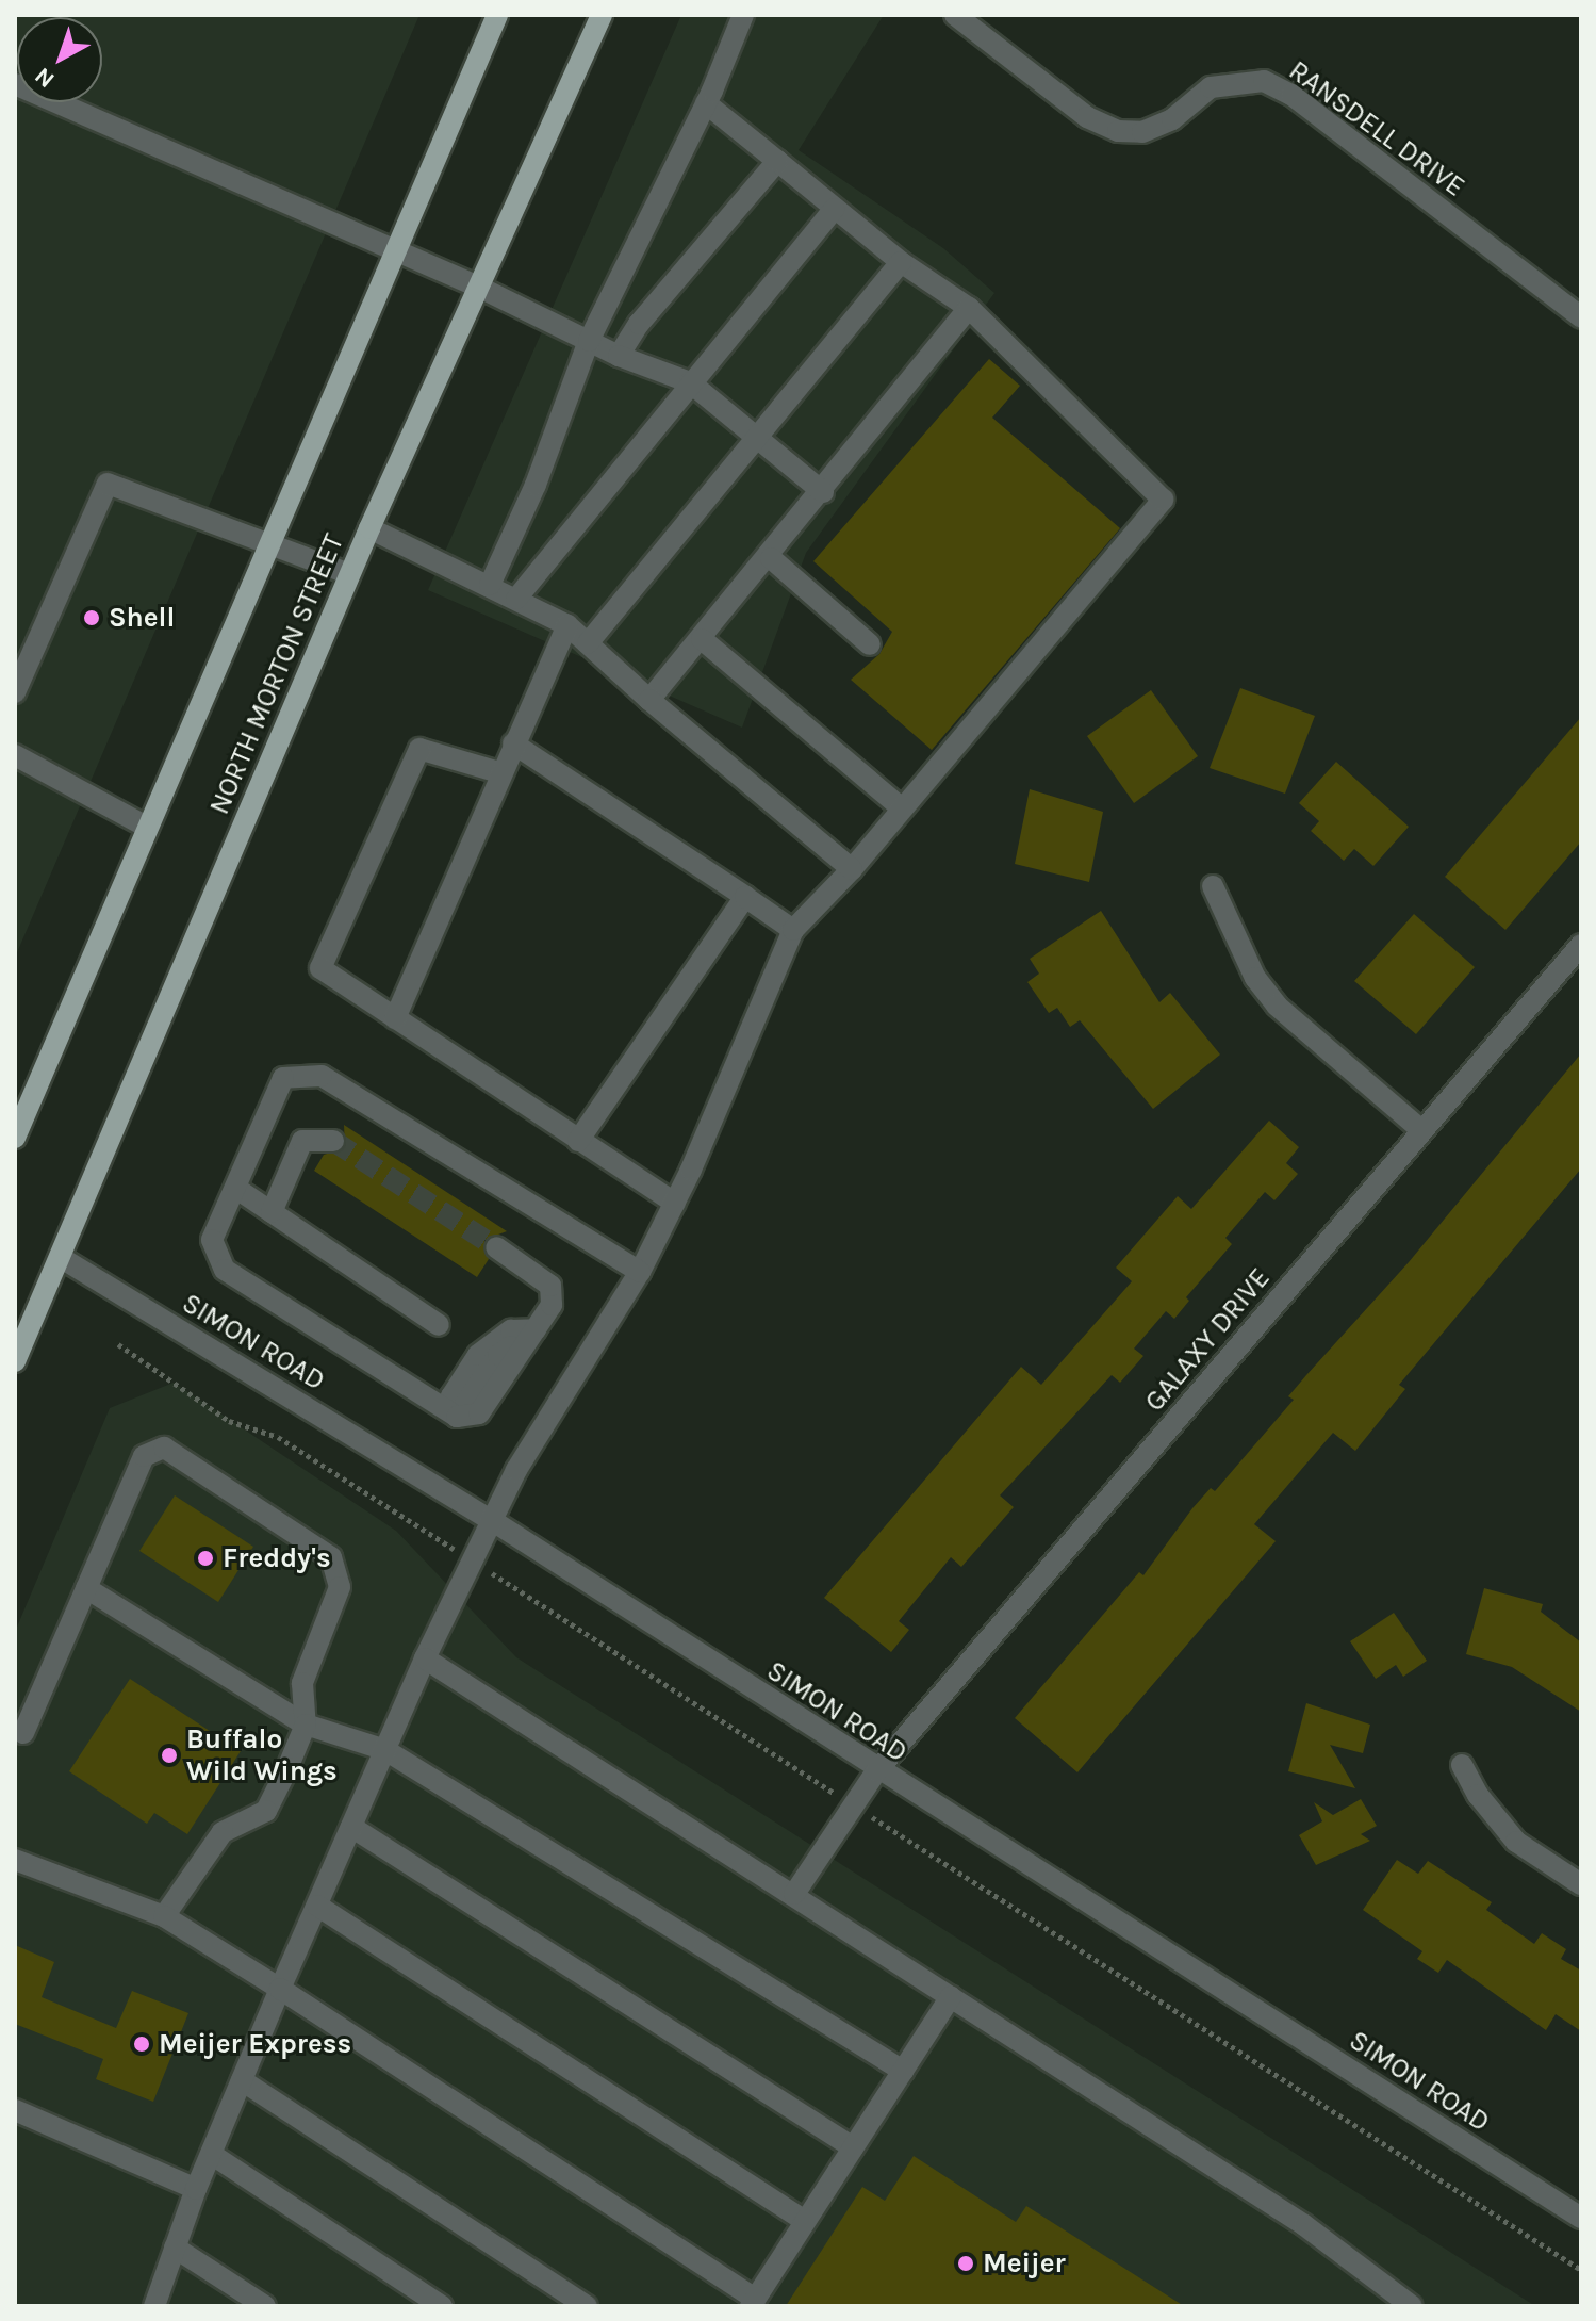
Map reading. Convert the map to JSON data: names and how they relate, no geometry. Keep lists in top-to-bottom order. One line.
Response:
{"streets":{"main road":["NORTH MORTON STREET"],"street":["RANSDELL DRIVE","GALAXY DRIVE","SIMON ROAD"]},"crossings":[["NORTH MORTON STREET","SIMON ROAD"],["GALAXY DRIVE","SIMON ROAD"]],"places":["Shell","Freddy's","Buffalo Wild Wings","Meijer Express","Meijer"],"north":"bottom left"}
